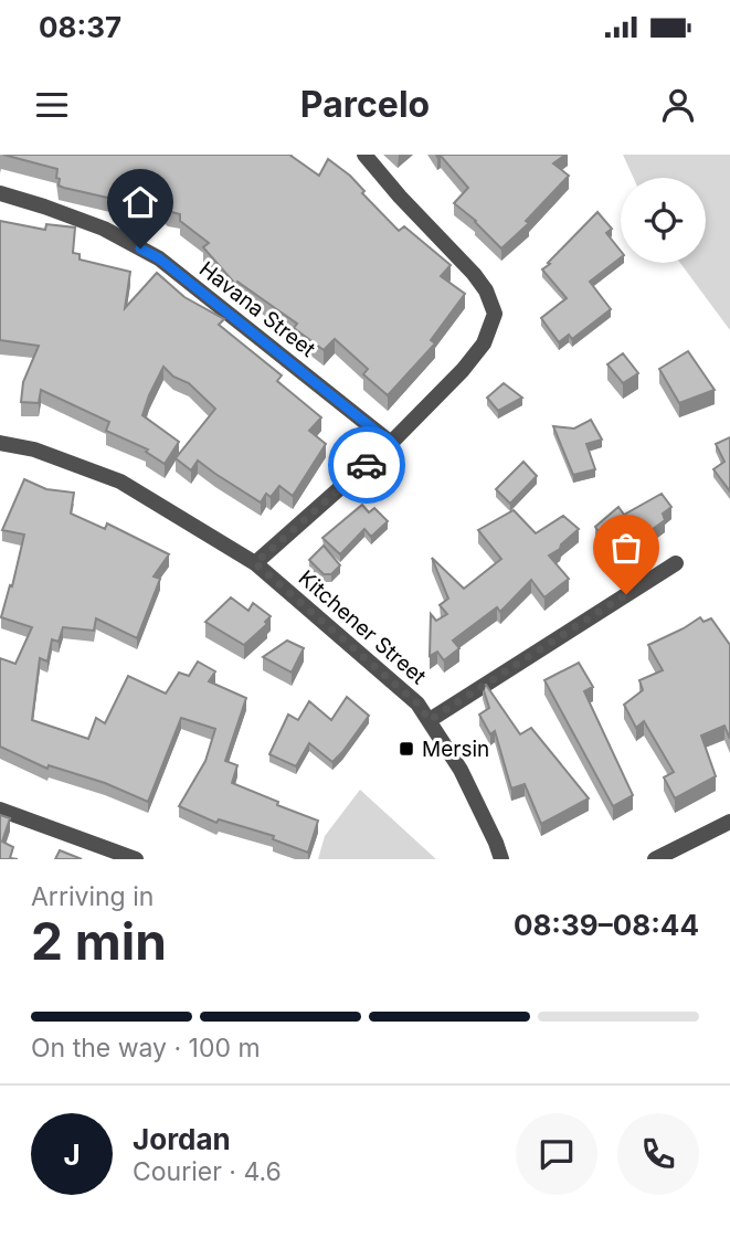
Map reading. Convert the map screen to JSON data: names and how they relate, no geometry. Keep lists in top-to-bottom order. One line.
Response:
{"streets":{"street":["Havana Street","Kitchener Street"]},"places":{"transit":["Mersin"]},"page":{"status":"08:37","header":"Parcelo","heading":["2 min","Arriving in","08:39–08:44"],"panel":["Jordan","Courier · 4.6"],"bar":"On the way · 100 m","round":"J"}}
